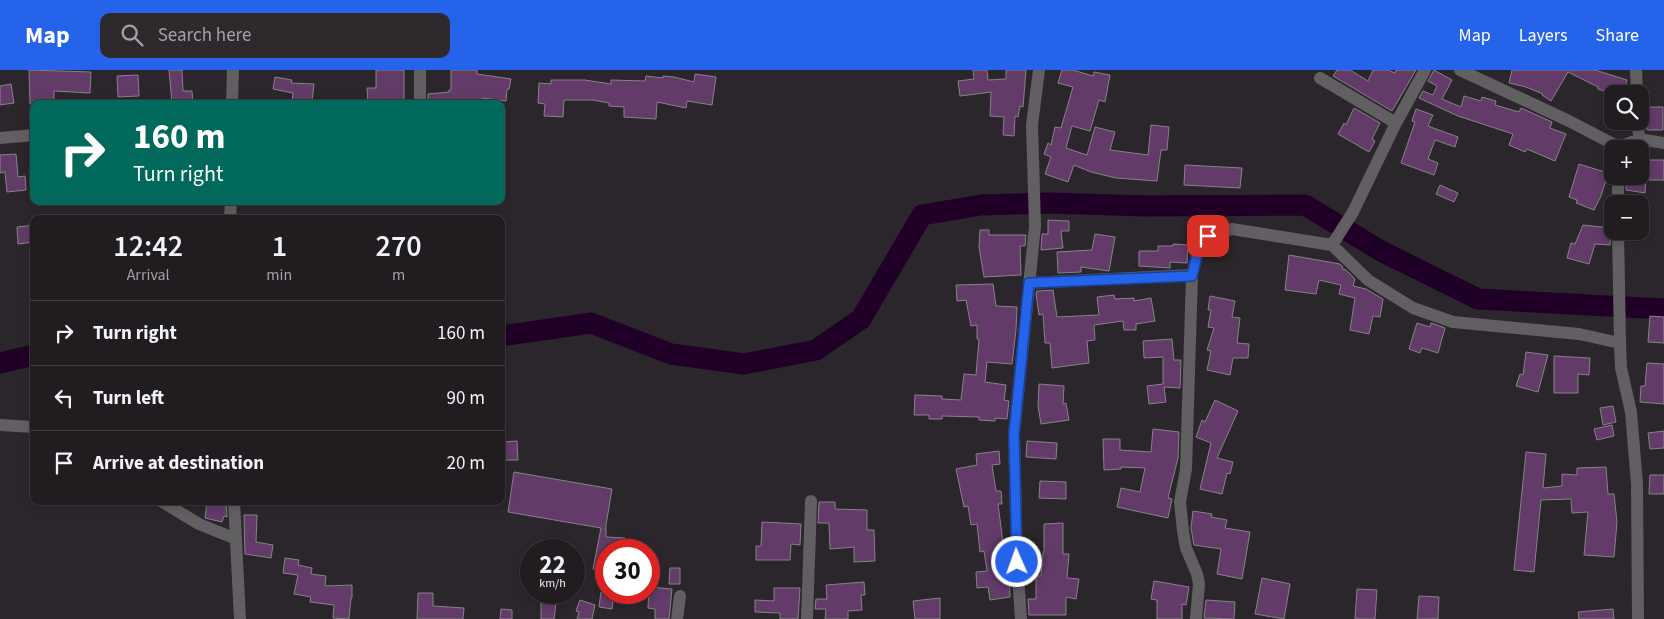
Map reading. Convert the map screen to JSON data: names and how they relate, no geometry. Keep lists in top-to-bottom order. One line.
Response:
{"page":{"header":"Map","search":"Search here","nav":["Map","Layers","Share"],"map_buttons":["+","−"],"turn":["160 m","Turn right"],"eta":["12:42","Arrival","1","min","270","m"],"list":[{"name":"Turn right","value":"160 m"},{"name":"Turn left","value":"90 m"},{"name":"Arrive at destination","value":"20 m"}],"speed":"22 km/h","limit":"30"}}
